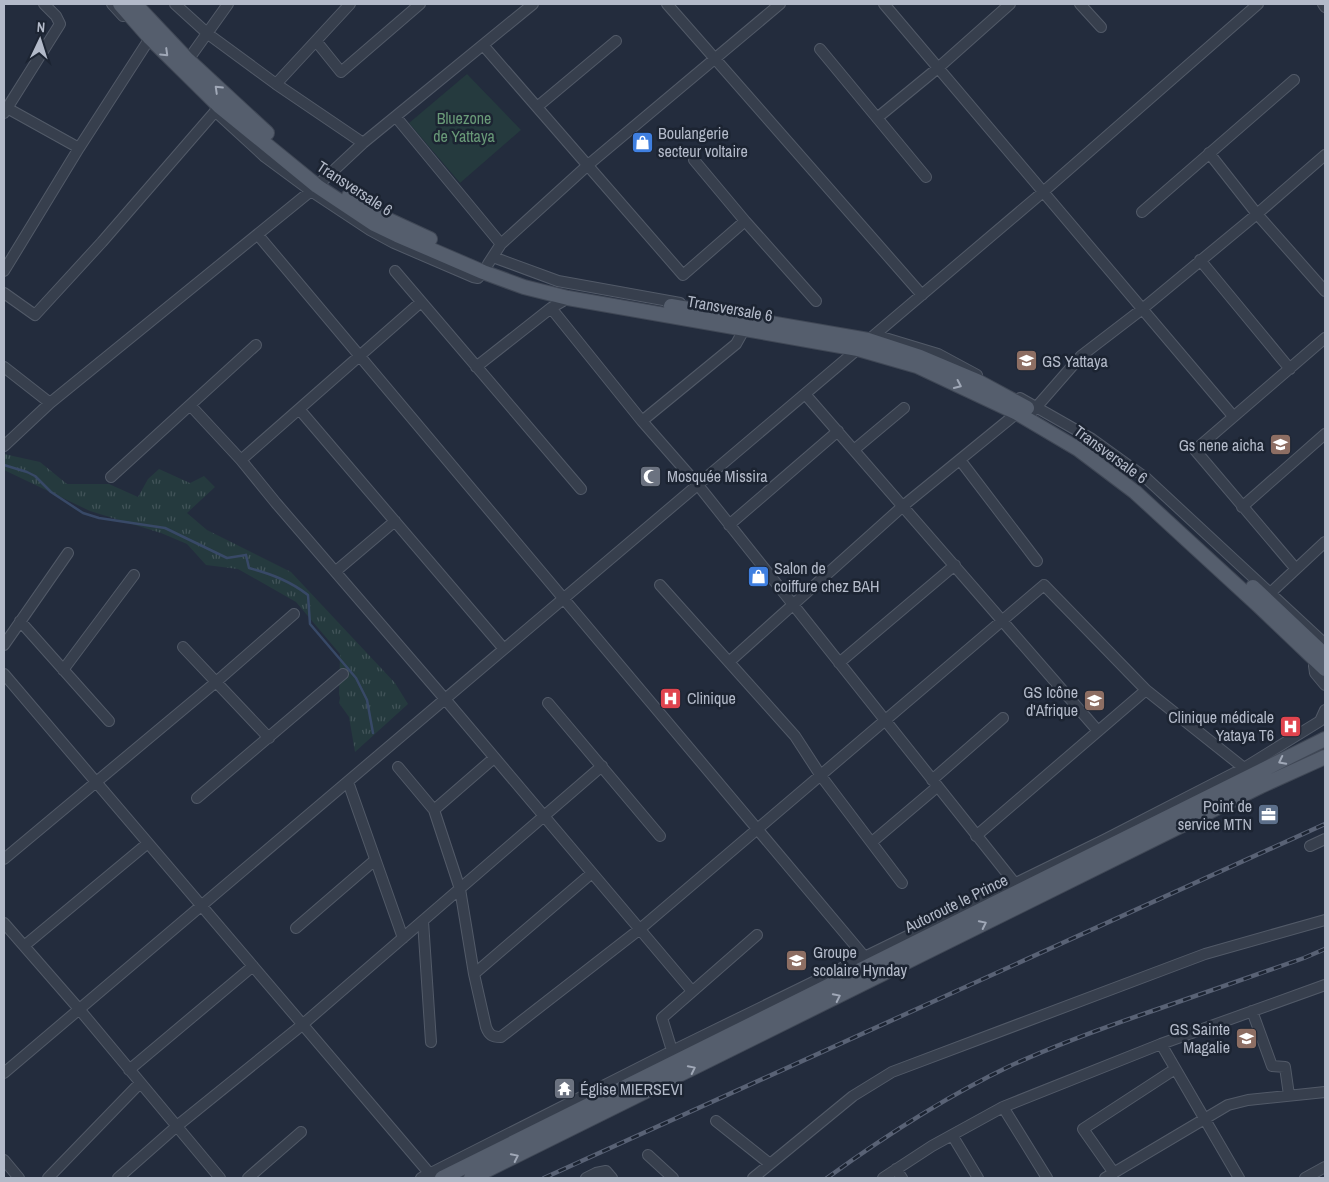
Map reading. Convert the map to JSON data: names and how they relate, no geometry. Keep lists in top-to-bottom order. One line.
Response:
{"streets":{"main road":["Transversale 6","Autoroute le Prince"]},"parks":["Bluezone de Yattaya"],"places":{"shop":["Boulangerie secteur voltaire","Salon de coiffure chez BAH"],"school or university":["GS Yattaya","Gs nene aicha","GS Icône d'Afrique","Groupe scolaire Hynday","GS Sainte Magalie"],"mosque":["Mosquée Missira"],"hospital":["Clinique","Clinique médicale Yataya T6"],"office":["Point de service MTN"],"temple":["Église MIERSEVI"]},"north":"top"}
